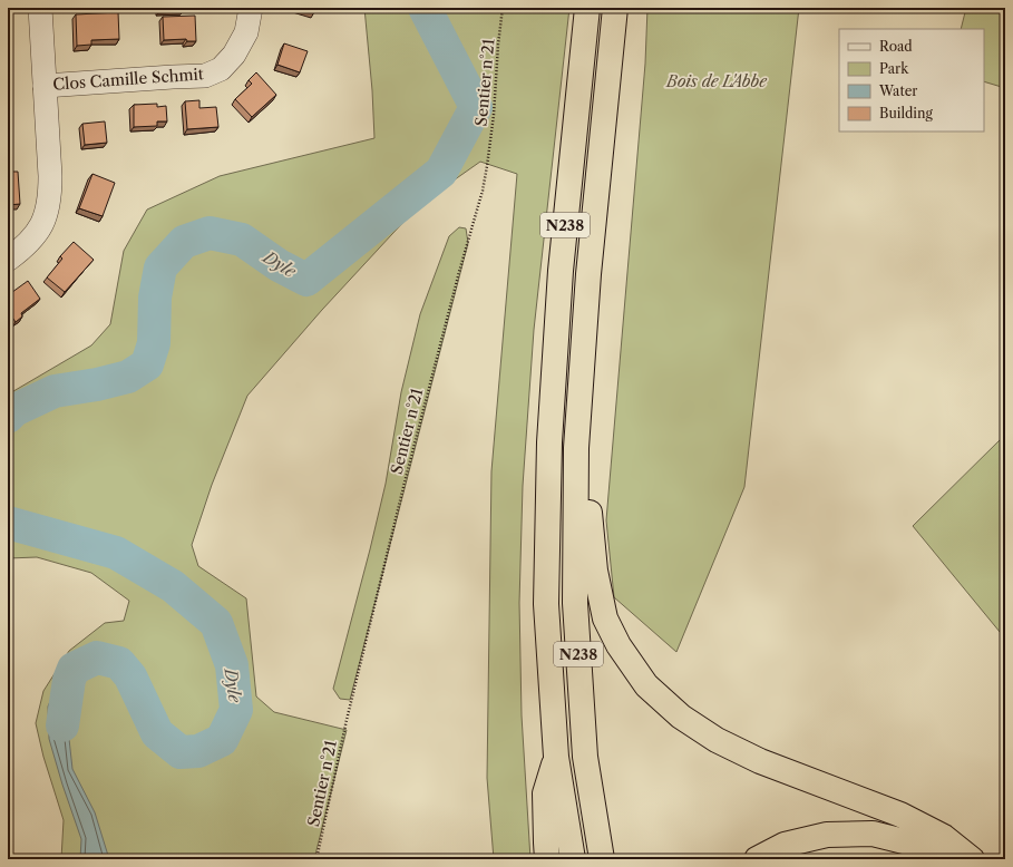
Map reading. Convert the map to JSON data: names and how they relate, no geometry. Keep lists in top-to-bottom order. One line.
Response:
{"streets":{"highway":["N238"],"street":["Clos Camille Schmit"],"path":["Sentier n°21"]},"water":["Dyle"],"parks":["Bois de L'Abbe"],"legend":["Road","Park","Water","Building"]}
